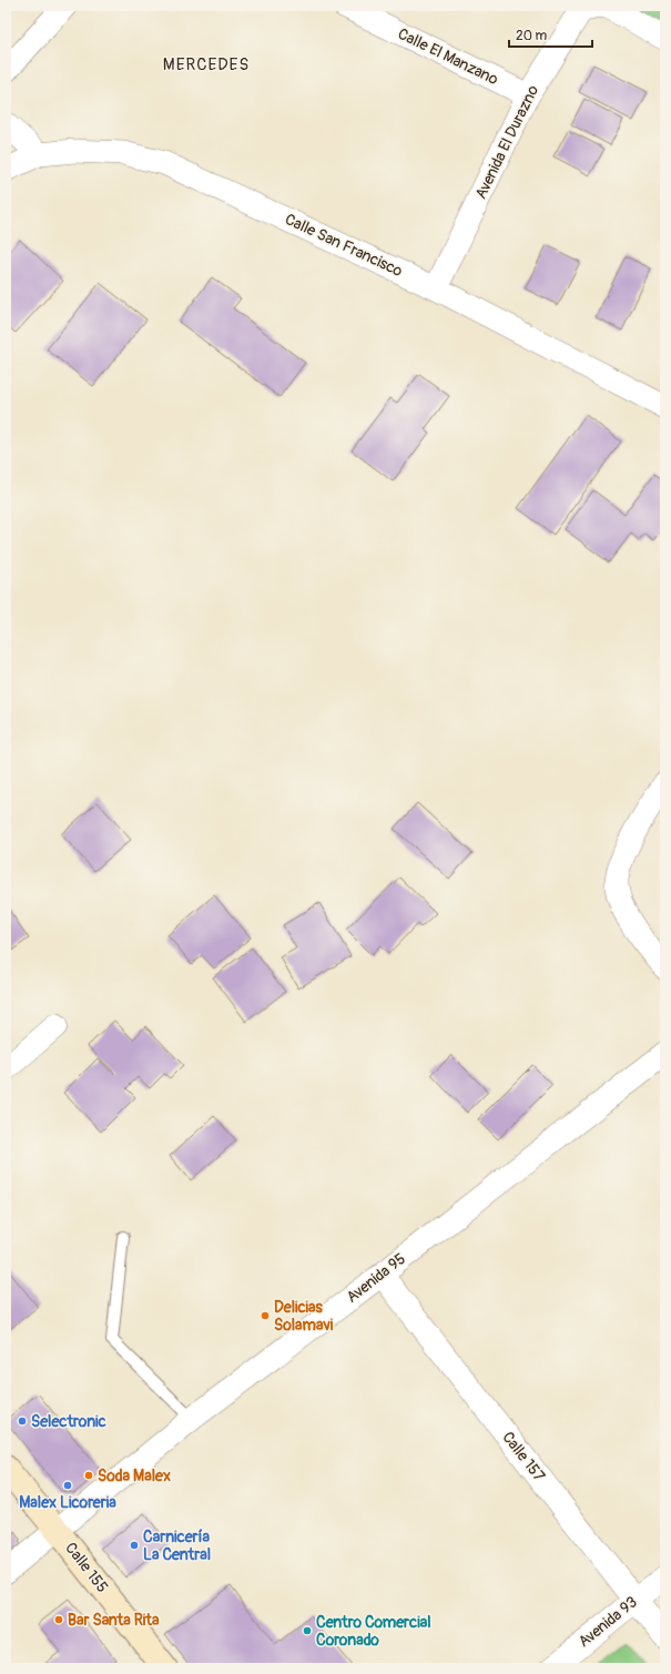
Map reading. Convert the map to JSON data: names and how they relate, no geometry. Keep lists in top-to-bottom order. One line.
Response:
{"streets":{"main road":["Calle 155"],"street":["Calle El Manzano","Avenida El Durazno","Calle San Francisco","Avenida 95","Calle 157","Avenida 93"]},"crossings":[["Calle El Manzano","Avenida El Durazno"],["Avenida El Durazno","Calle San Francisco"],["Avenida 95","Calle 157"],["Avenida 95","Calle 155"],["Calle 157","Avenida 93"]],"districts":["MERCEDES"],"places":["Delicias Solamavi","Selectronic","Soda Malex","Malex Licoreria","Carnicería La Central","Bar Santa Rita","Centro Comercial Coronado"],"scale_bar":"20 m"}
